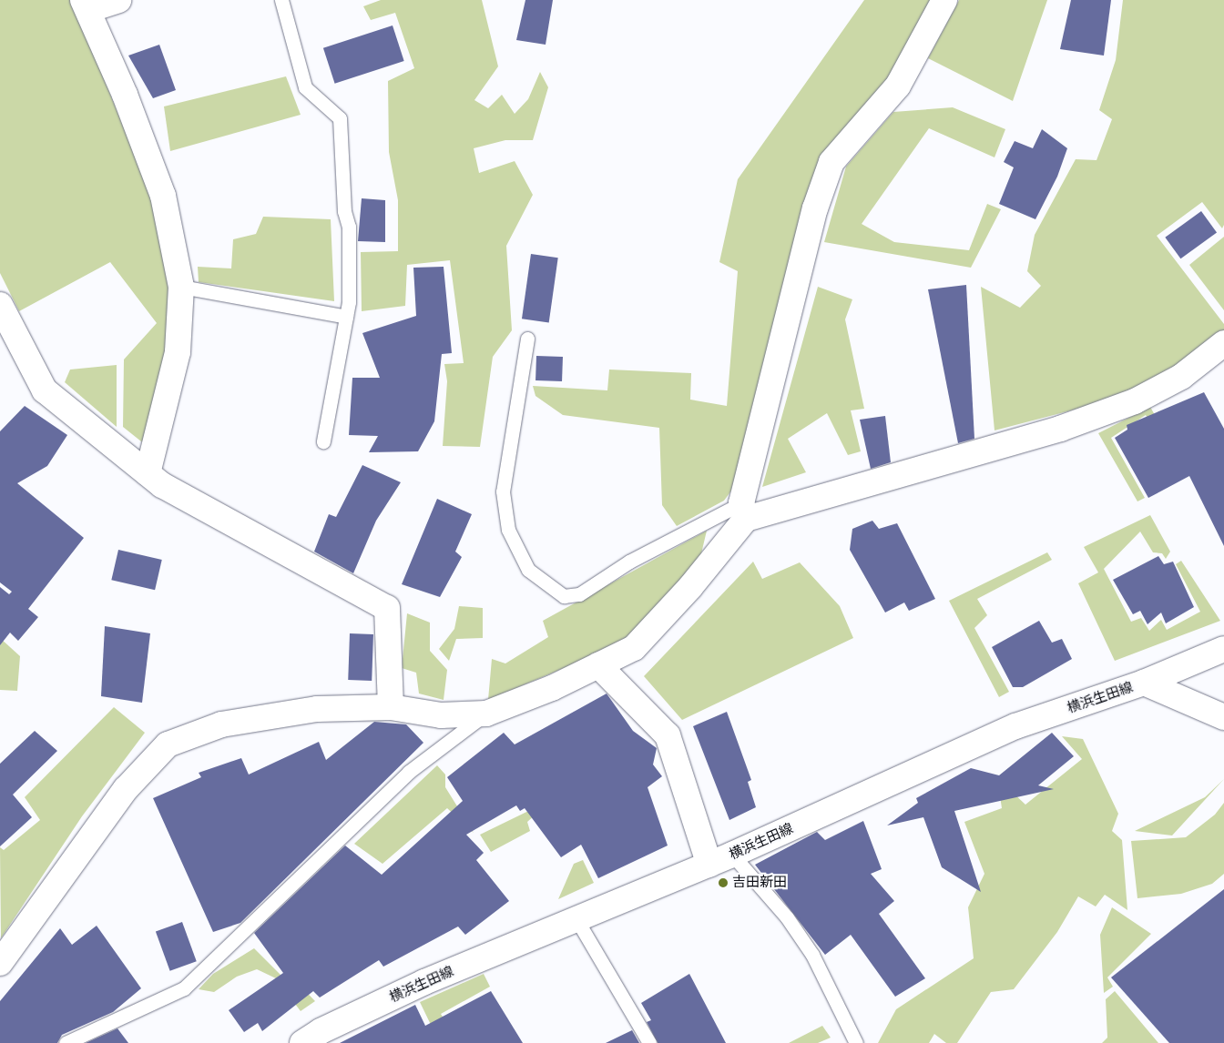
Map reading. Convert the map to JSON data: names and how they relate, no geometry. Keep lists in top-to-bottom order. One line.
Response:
{"streets":{"street":["横浜生田線"]},"places":["吉田新田"]}
